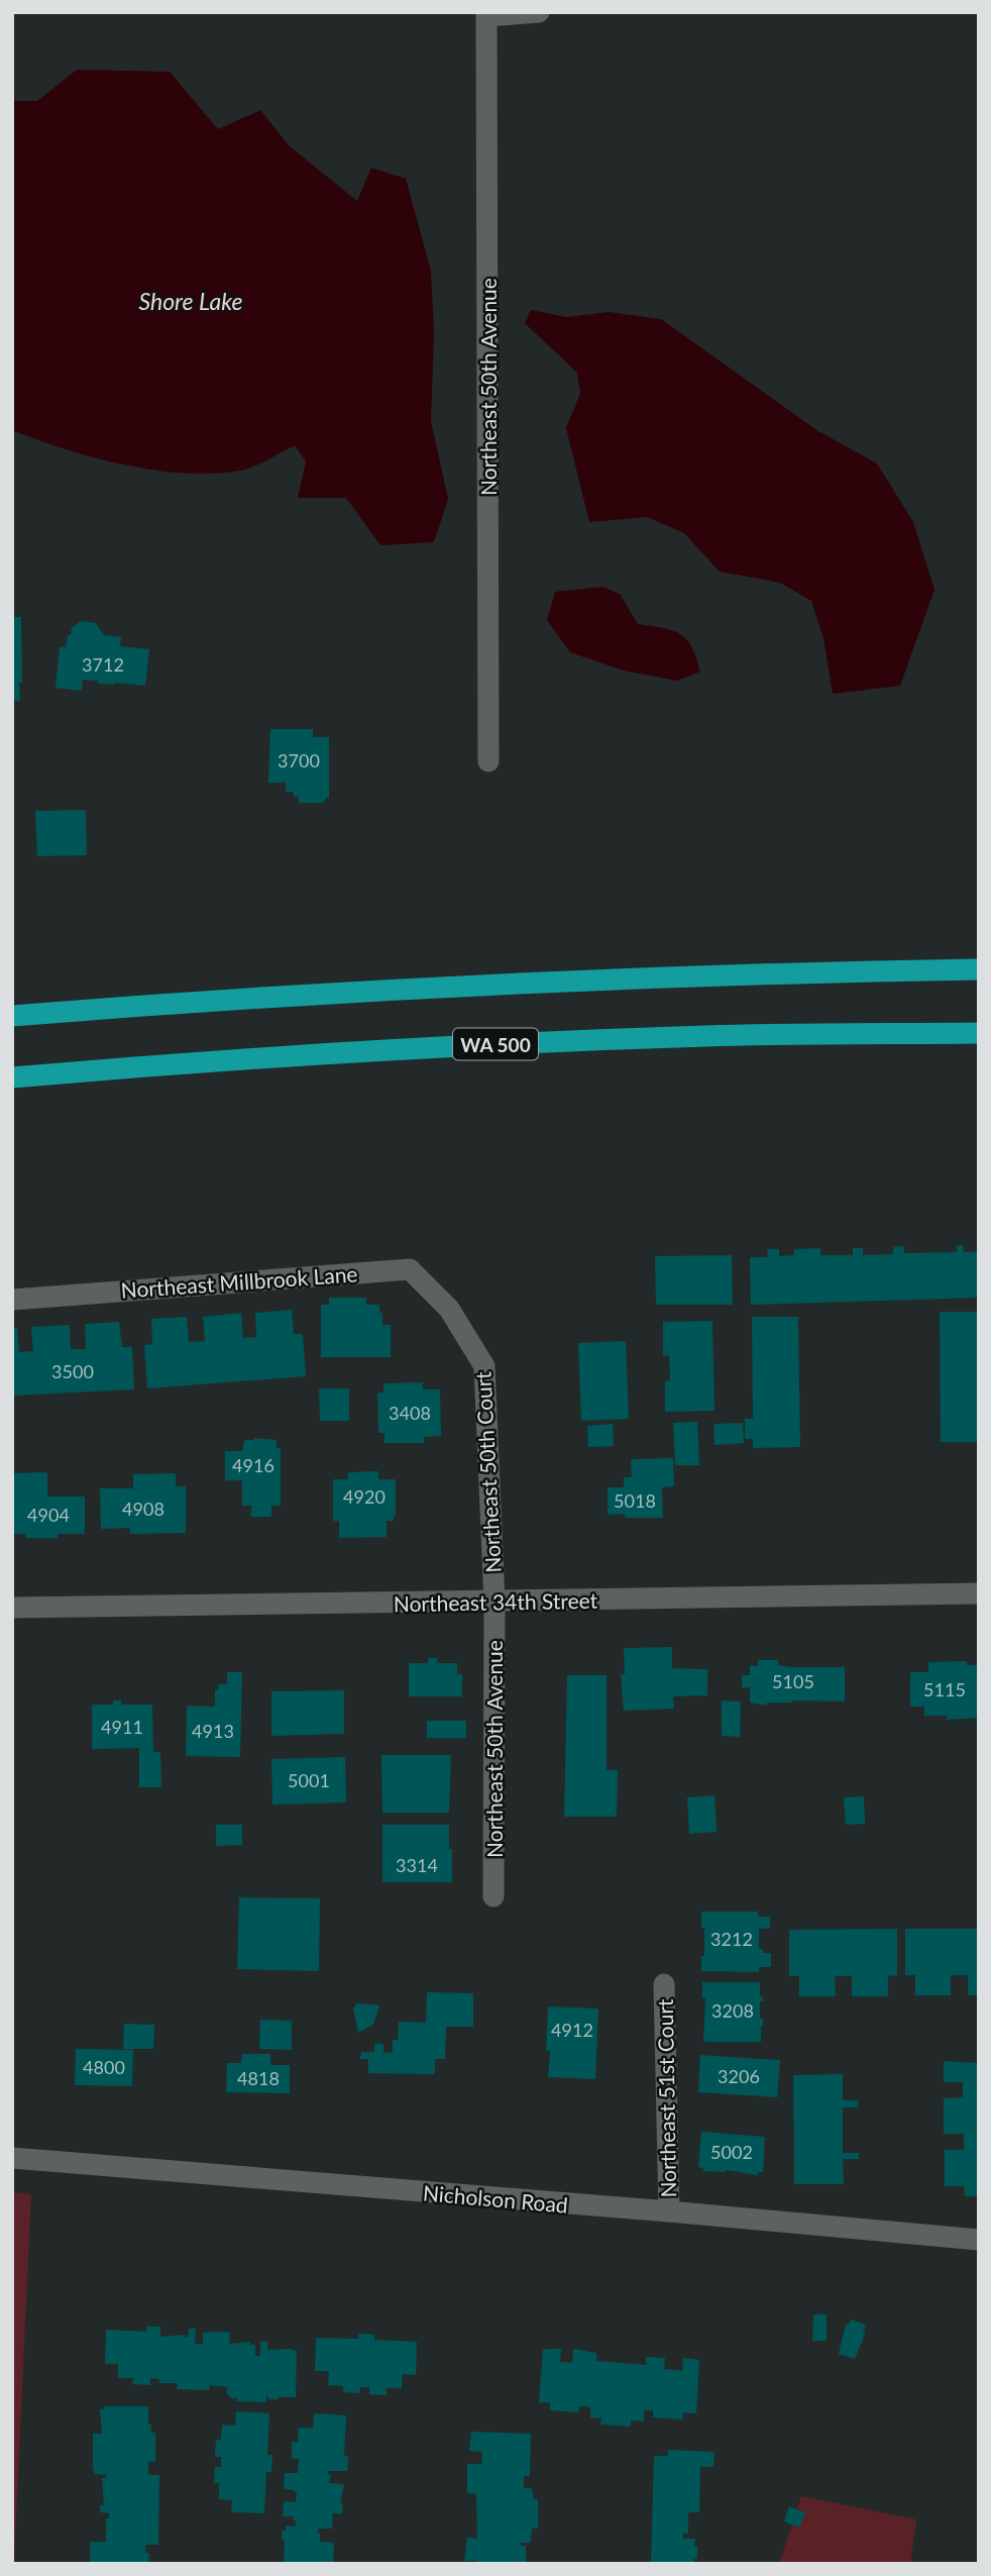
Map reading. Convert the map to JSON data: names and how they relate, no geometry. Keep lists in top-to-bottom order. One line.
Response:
{"streets":{"highway":["WA 500"],"street":["Northeast 50th Avenue","Northeast Millbrook Lane","Northeast 50th Court","Northeast 34th Street","Northeast 51st Court","Nicholson Road"]},"crossings":[["Northeast 50th Avenue","Northeast 50th Court"],["Northeast 50th Avenue","Northeast 34th Street"],["Northeast Millbrook Lane","Northeast 50th Court"],["Northeast 50th Court","Northeast 34th Street"],["Northeast 51st Court","Nicholson Road"]],"water":["Shore Lake"],"house_numbers":["3712","3700","3500","3408","4916","4920","5018","4908","4904","5105","5115","4911","4913","5001","3314","3212","3208","4912","4800","3206","4818","5002"]}
